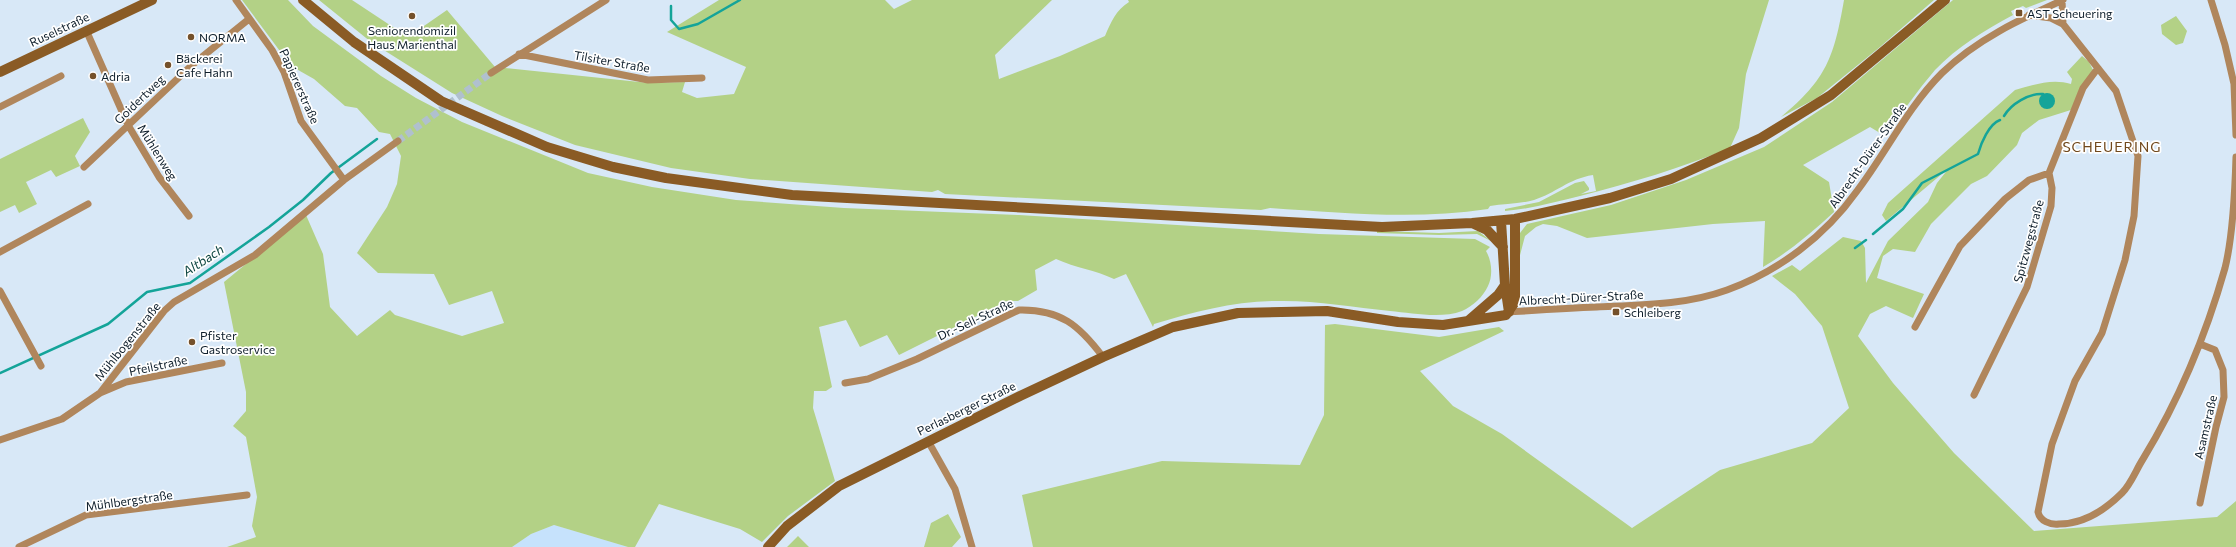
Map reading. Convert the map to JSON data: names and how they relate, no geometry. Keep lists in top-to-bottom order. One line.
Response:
{"streets":{"main road":["Ruselstraße","Perlasberger Straße"],"street":["Tilsiter Straße","Papiererstraße","Goidertweg","Mühlenweg","Albrecht-Dürer-Straße","Spitzwegstraße","Dr.-Sell-Straße","Mühlbogenstraße","Pfeilstraße","Asamstraße","Mühlbergstraße"]},"crossings":[["Ruselstraße","Mühlenweg"],["Papiererstraße","Goidertweg"],["Papiererstraße","Mühlbogenstraße"],["Goidertweg","Mühlenweg"],["Albrecht-Dürer-Straße","Perlasberger Straße"],["Dr.-Sell-Straße","Perlasberger Straße"],["Mühlbogenstraße","Pfeilstraße"]],"districts":["SCHEUERING"],"water":["Altbach"],"places":{"transit":["AST Scheuering","Schleiberg"],"other":["Seniorendomizil Haus Marienthal","NORMA","Bäckerei Cafe Hahn","Adria","Pfister Gastroservice"]}}
